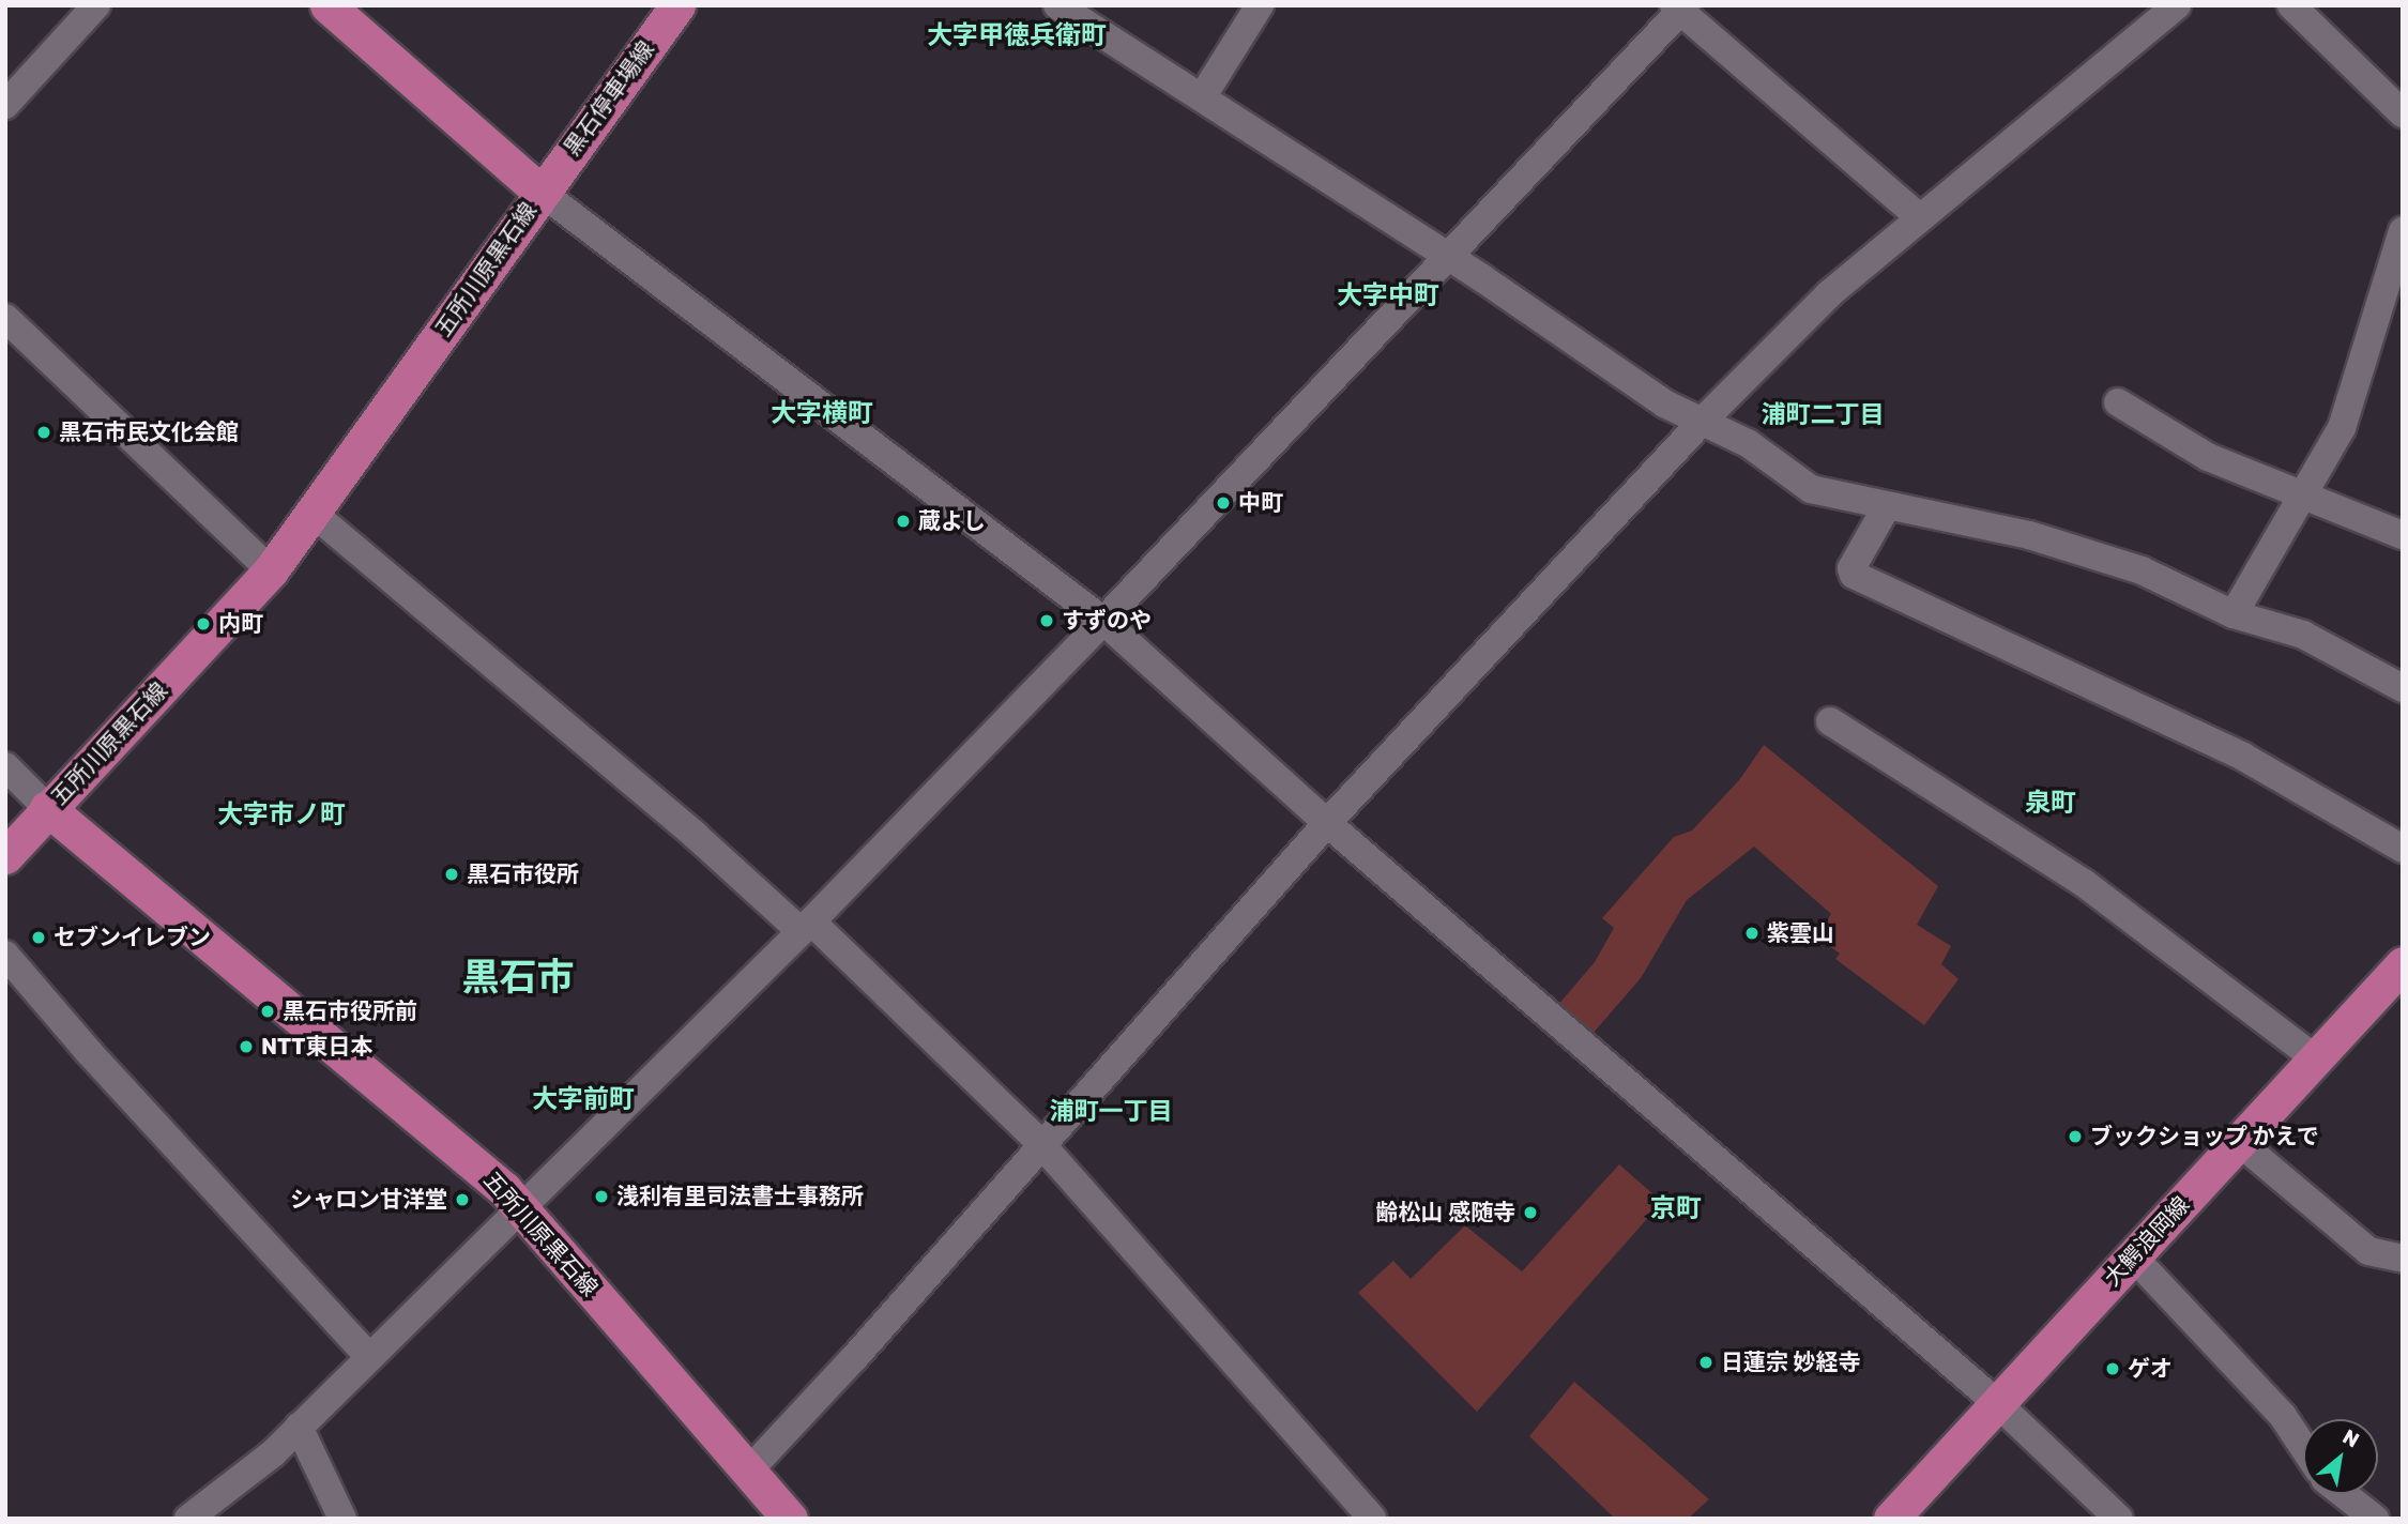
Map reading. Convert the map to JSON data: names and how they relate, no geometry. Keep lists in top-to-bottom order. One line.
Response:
{"streets":{"main road":["黒石停車場線","五所川原黒石線","大鰐浪岡線"]},"crossings":[["黒石停車場線","五所川原黒石線"]],"districts":["大字甲徳兵衛町","大字中町","大字横町","浦町二丁目","泉町","大字市ノ町","黒石市","大字前町","浦町一丁目","京町"],"places":["黒石市民文化会館","中町","蔵よし","すずのや","内町","黒石市役所","紫雲山","セブンイレブン","黒石市役所前","NTT東日本","ブックショップ かえで","浅利有里司法書士事務所","シャロン甘洋堂","齢松山 感随寺","日蓮宗 妙経寺","ゲオ"],"north":"top right"}
